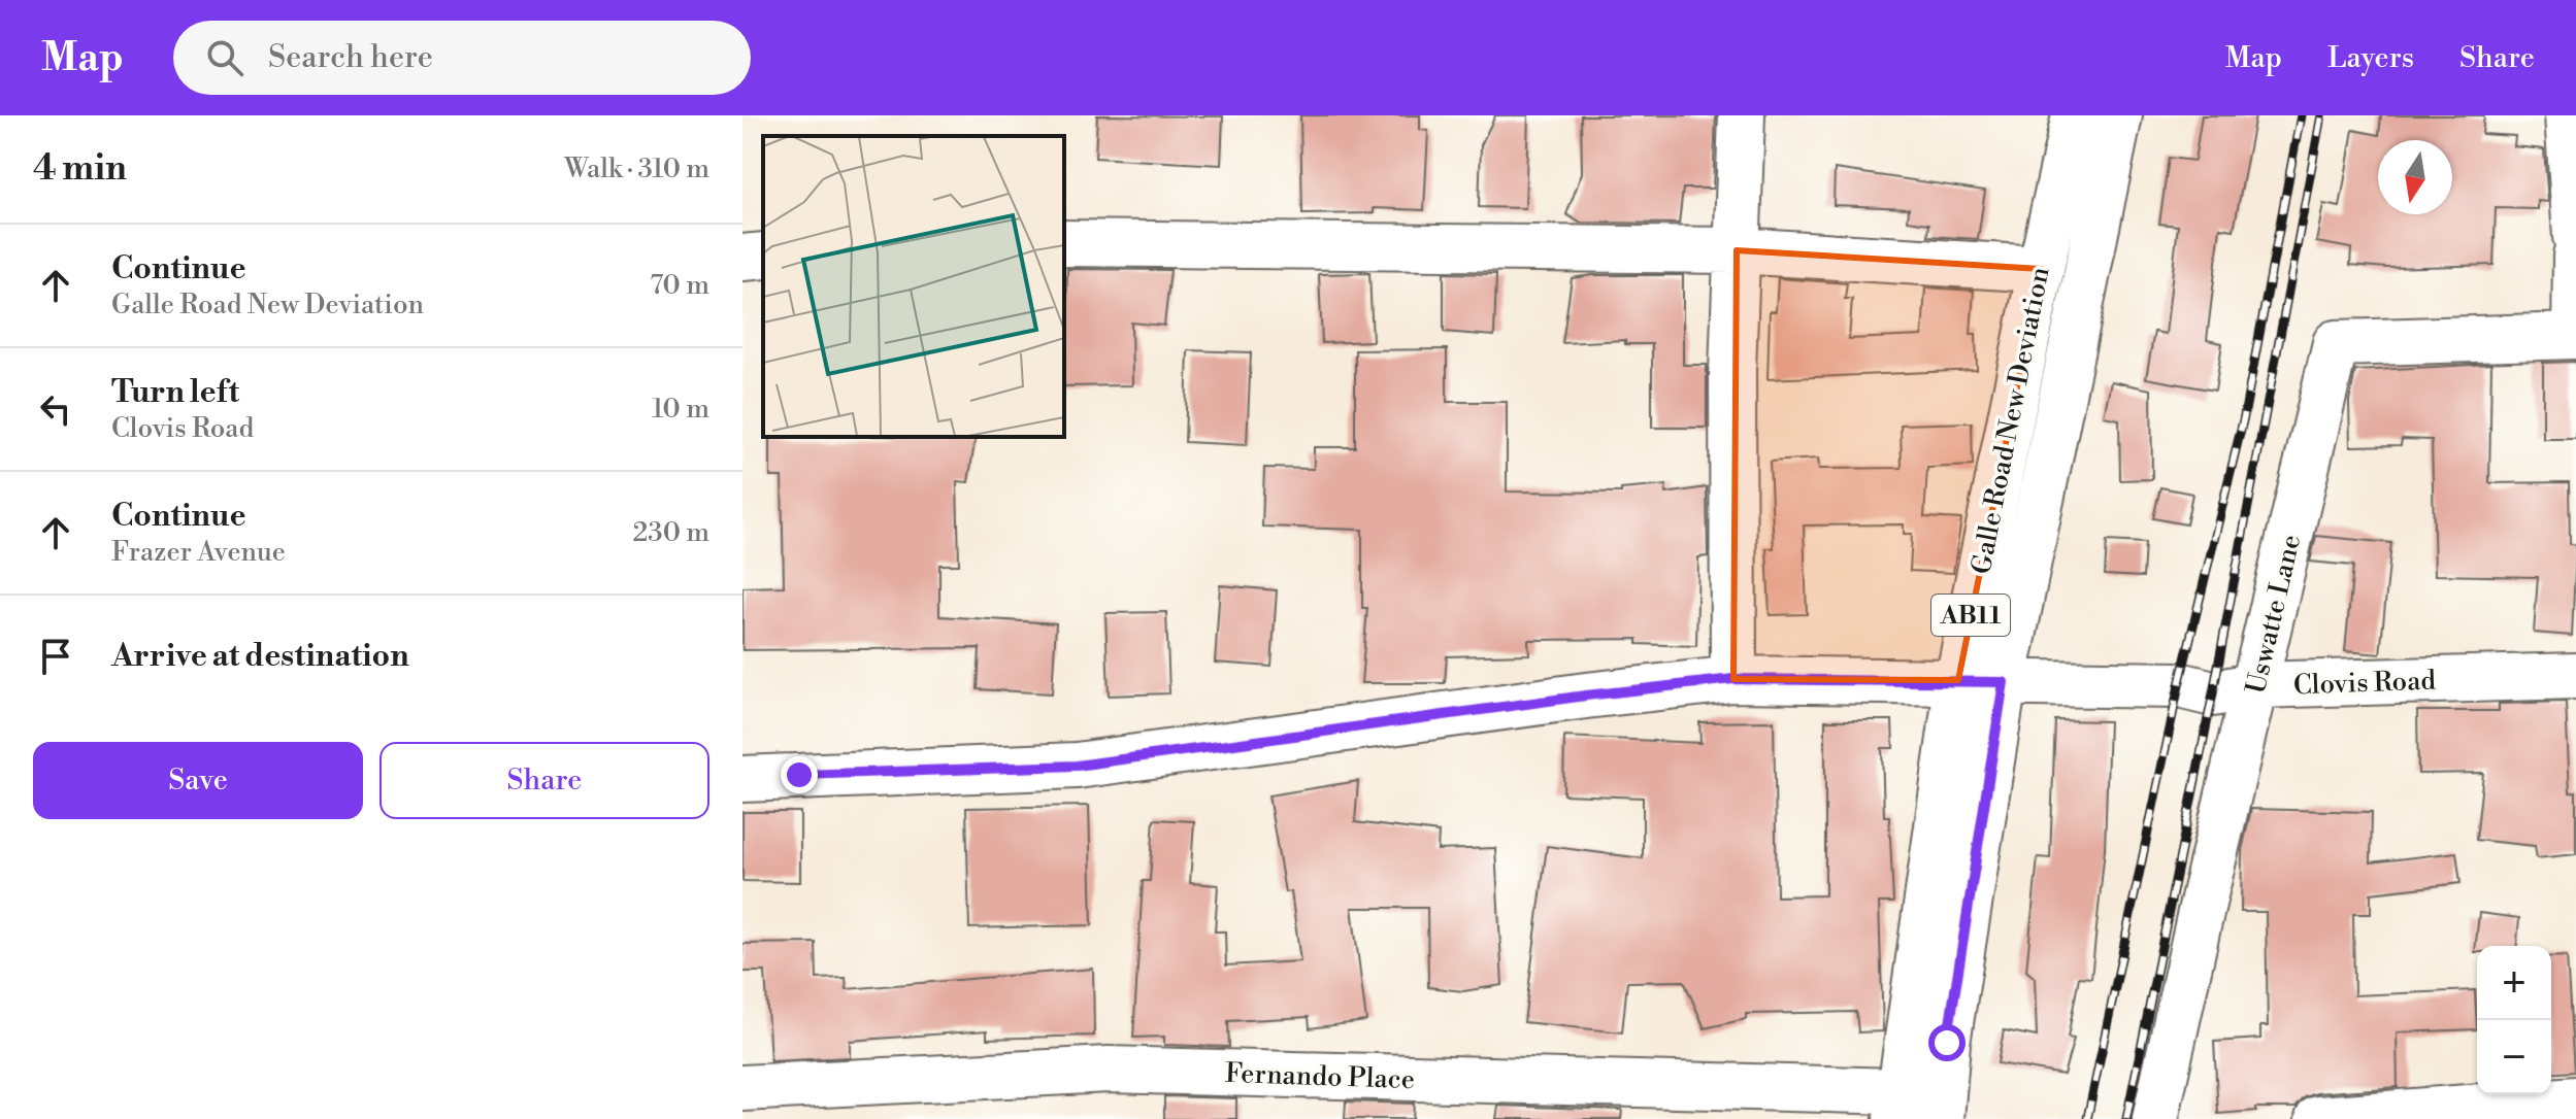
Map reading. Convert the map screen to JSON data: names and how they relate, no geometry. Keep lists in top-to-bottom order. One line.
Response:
{"streets":{"street":["Galle Road New Deviation","Uswatte Lane","AB11","Clovis Road","Fernando Place"]},"crossings":[["Galle Road New Deviation","Clovis Road"],["Galle Road New Deviation","Fernando Place"],["Uswatte Lane","Clovis Road"]],"north":"bottom","page":{"header":"Map","search":"Search here","nav":["Map","Layers","Share"],"heading":["4 min","Walk · 310 m"],"list":[["Continue","Galle Road New Deviation","70 m"],["Turn left","Clovis Road","10 m"],["Continue","Frazer Avenue","230 m"],"Arrive at destination"],"buttons":["Save","Share"],"map_buttons":["+","−"]}}
